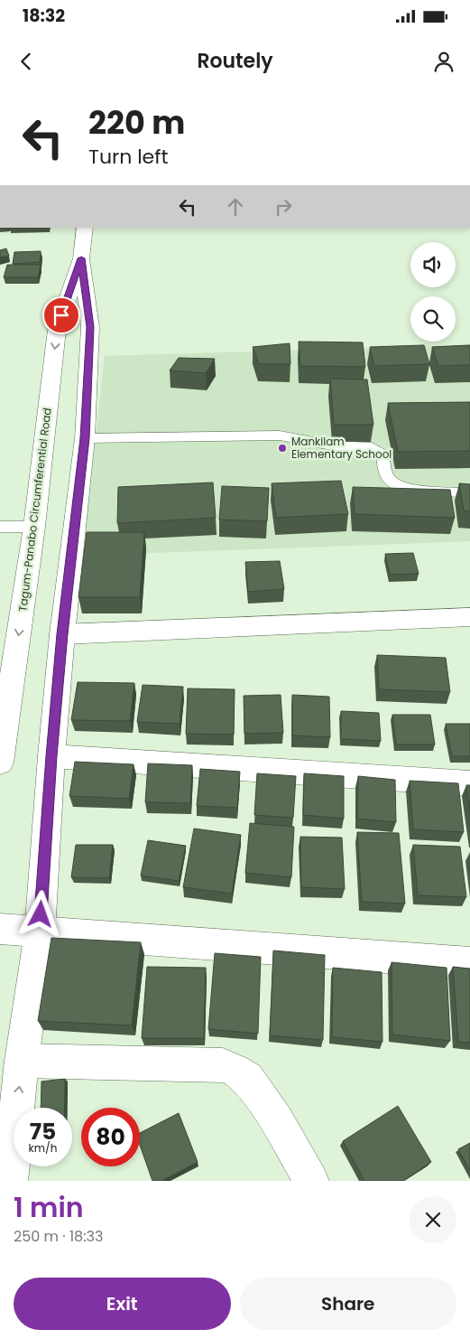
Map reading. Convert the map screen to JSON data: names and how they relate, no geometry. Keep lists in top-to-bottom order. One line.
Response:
{"streets":{"main road":["Tagum-Panabo Circumferential Road"]},"places":["Mankilam Elementary School"],"page":{"status":"18:32","header":"Routely","turn":["220 m","Turn left"],"speed":"75 km/h","limit":"80","heading":["1 min","250 m · 18:33"],"buttons":["Exit","Share"]}}
